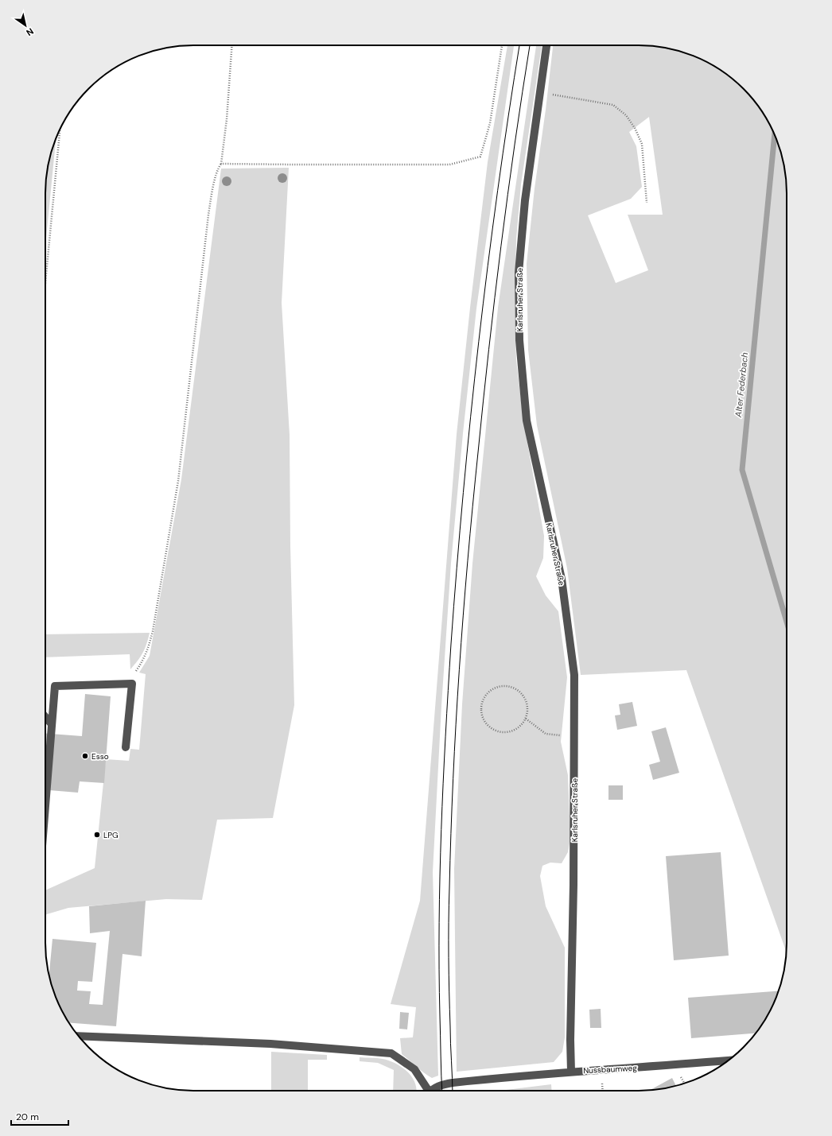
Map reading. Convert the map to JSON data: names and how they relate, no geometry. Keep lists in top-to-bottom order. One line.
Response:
{"streets":{"street":["Karlsruher Straße","Nussbaumweg"]},"crossings":[["Karlsruher Straße","Nussbaumweg"]],"water":["Alter Federbach"],"places":["Esso","LPG"],"scale_bar":"20 m","north":"bottom right"}
